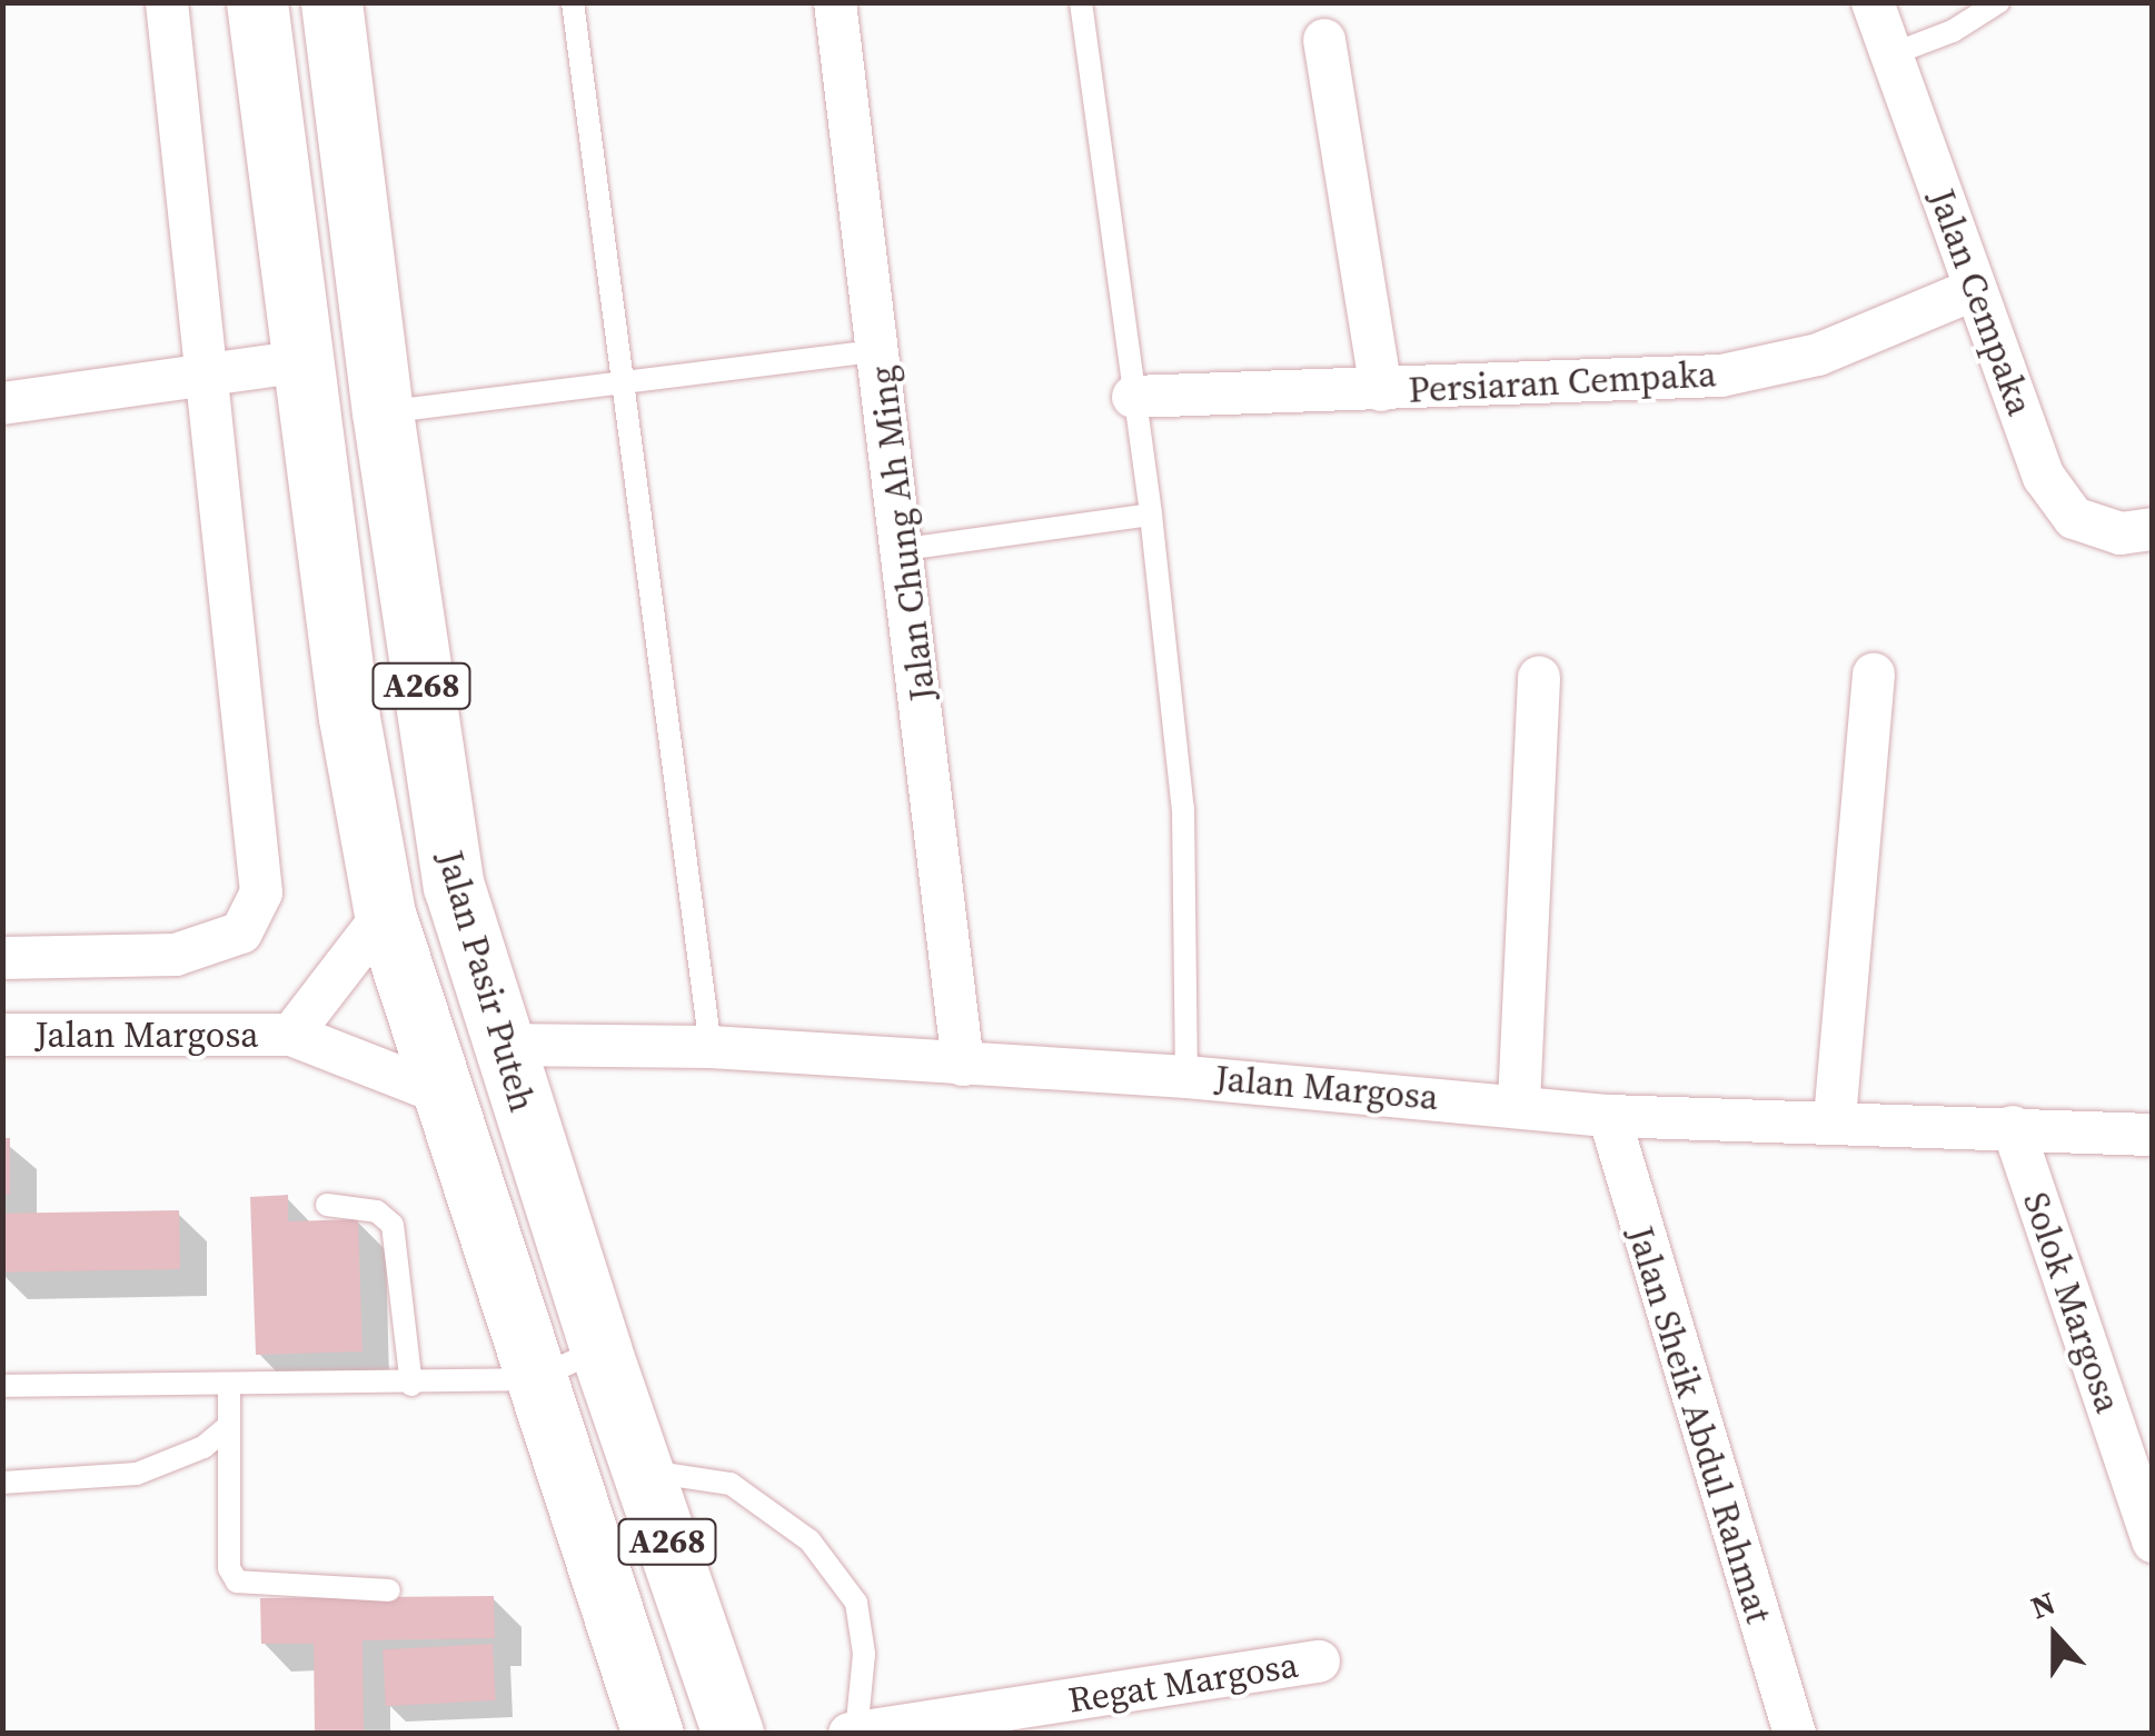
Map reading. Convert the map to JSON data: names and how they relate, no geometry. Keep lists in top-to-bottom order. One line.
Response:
{"streets":{"main road":["A268","Jalan Pasir Puteh"],"street":["Jalan Cempaka","Persiaran Cempaka","Jalan Chung Ah Ming","Jalan Margosa","Solok Margosa","Jalan Sheik Abdul Rahmat","Regat Margosa"]},"crossings":[["Jalan Cempaka","Persiaran Cempaka"],["Jalan Chung Ah Ming","Jalan Margosa"],["Jalan Pasir Puteh","Jalan Margosa"],["Jalan Margosa","Solok Margosa"],["Jalan Margosa","Jalan Sheik Abdul Rahmat"]],"north":"top"}
